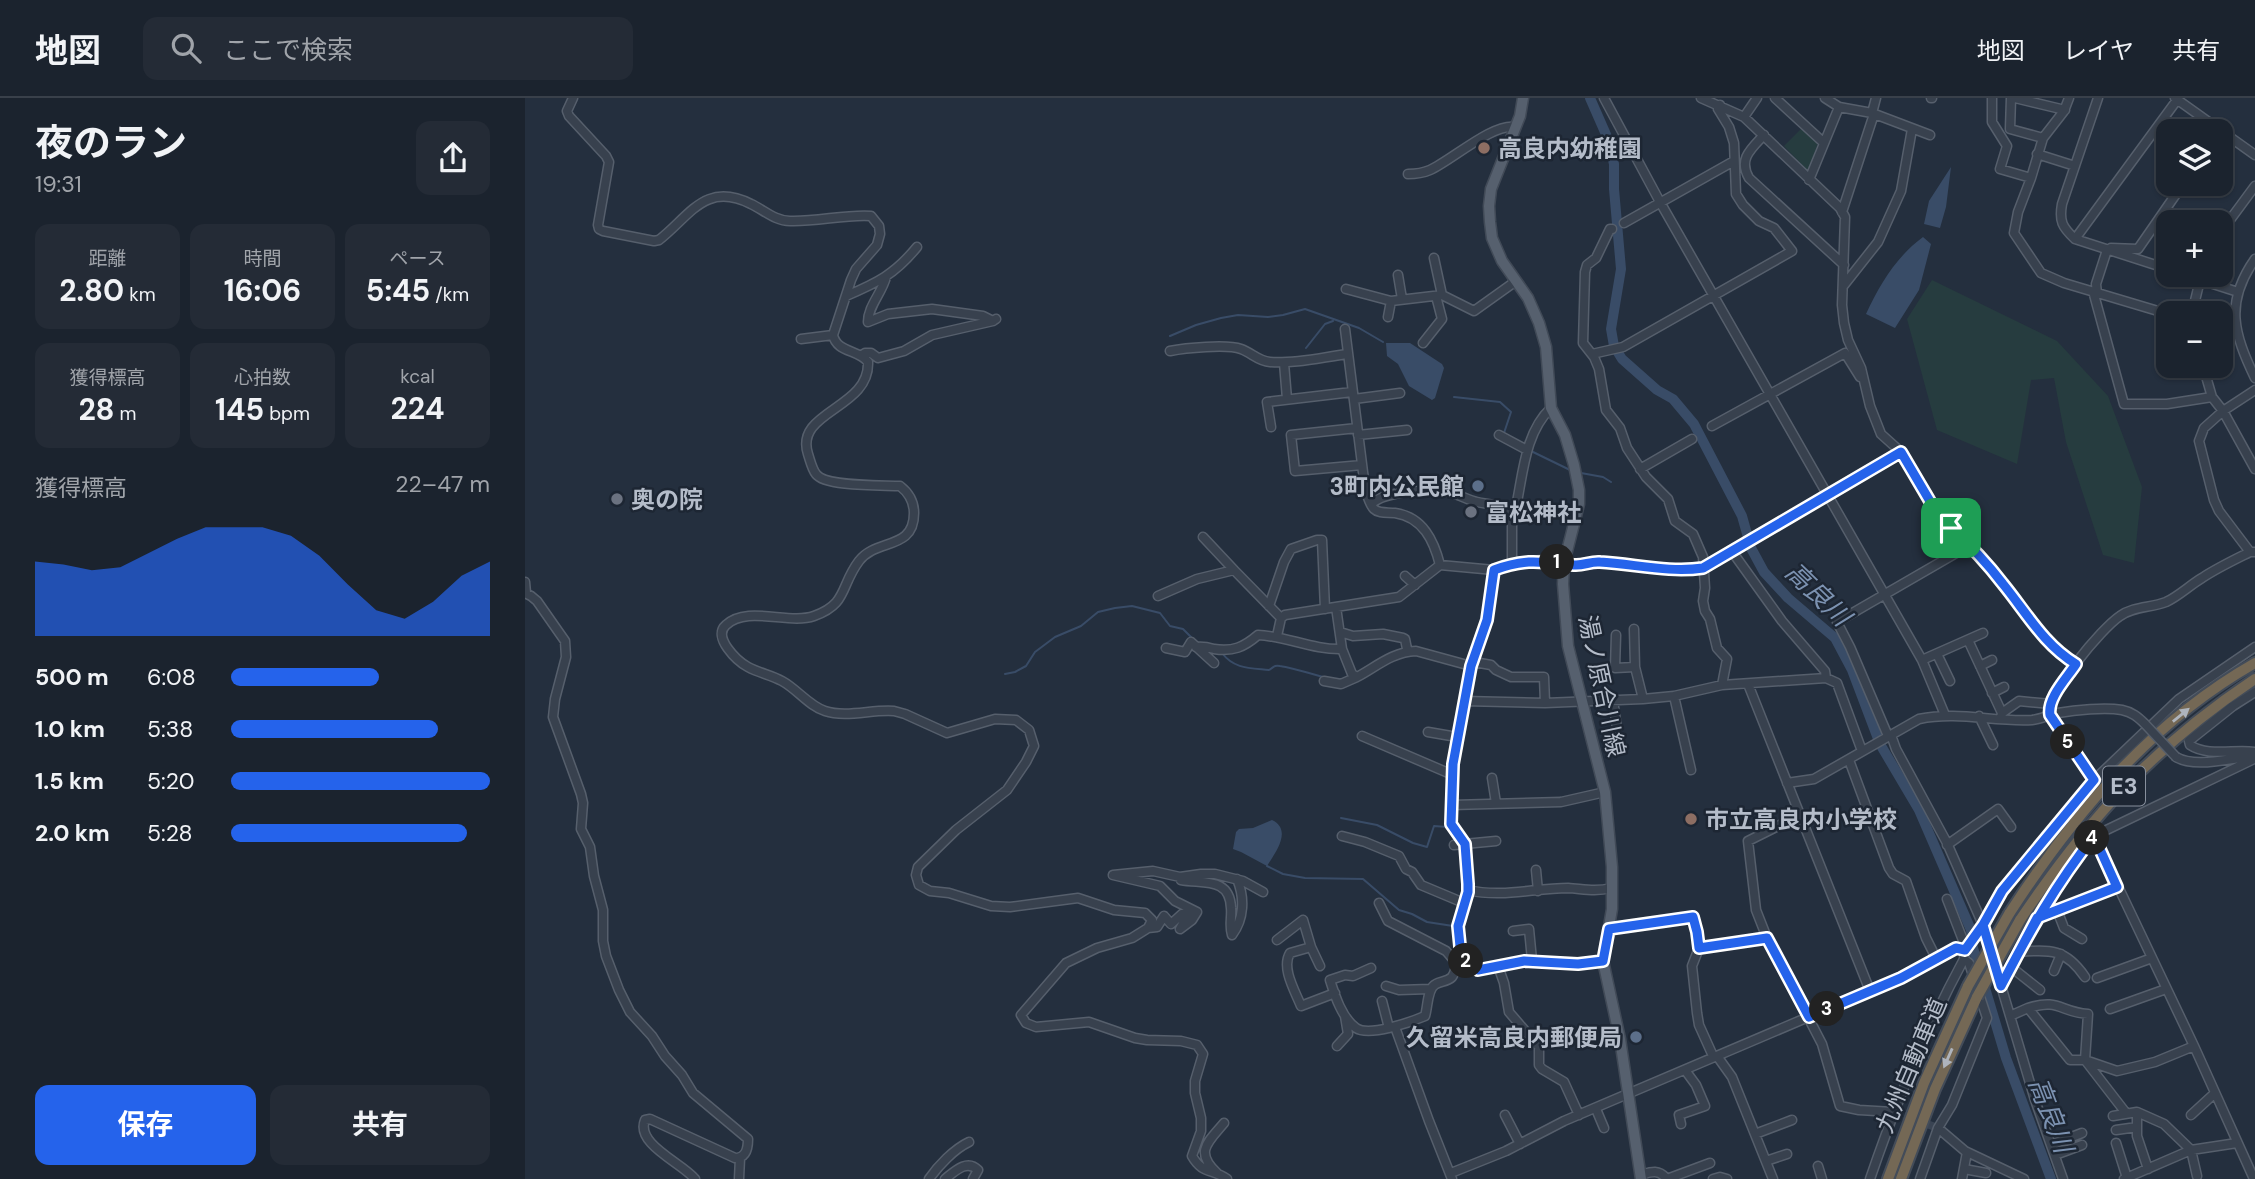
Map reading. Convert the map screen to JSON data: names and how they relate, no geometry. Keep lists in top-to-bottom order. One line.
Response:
{"streets":{"highway":["E3","九州自動車道"],"main road":["湯ノ原合川線"]},"water":["高良川"],"places":["高良内幼稚園","3町内公民館","奥の院","富松神社","市立高良内小学校","久留米高良内郵便局"],"page":{"header":"地図","search":"ここで検索","nav":["地図","レイヤ","共有"],"heading":["夜のラン","19:31"],"map_buttons":["+","−"],"stats":[["距離","2.80 km"],["時間","16:06"],["ペース","5:45 /km"],["獲得標高","28 m"],["心拍数","145 bpm"],["kcal","224"]],"chart":["獲得標高","22–47 m"],"pins":["1","5","4","2","3"],"list":[{"name":"500 m","note":"6:08"},{"name":"1.0 km","note":"5:38"},{"name":"1.5 km","note":"5:20"},{"name":"2.0 km","note":"5:28"}],"buttons":["保存","共有"]}}
